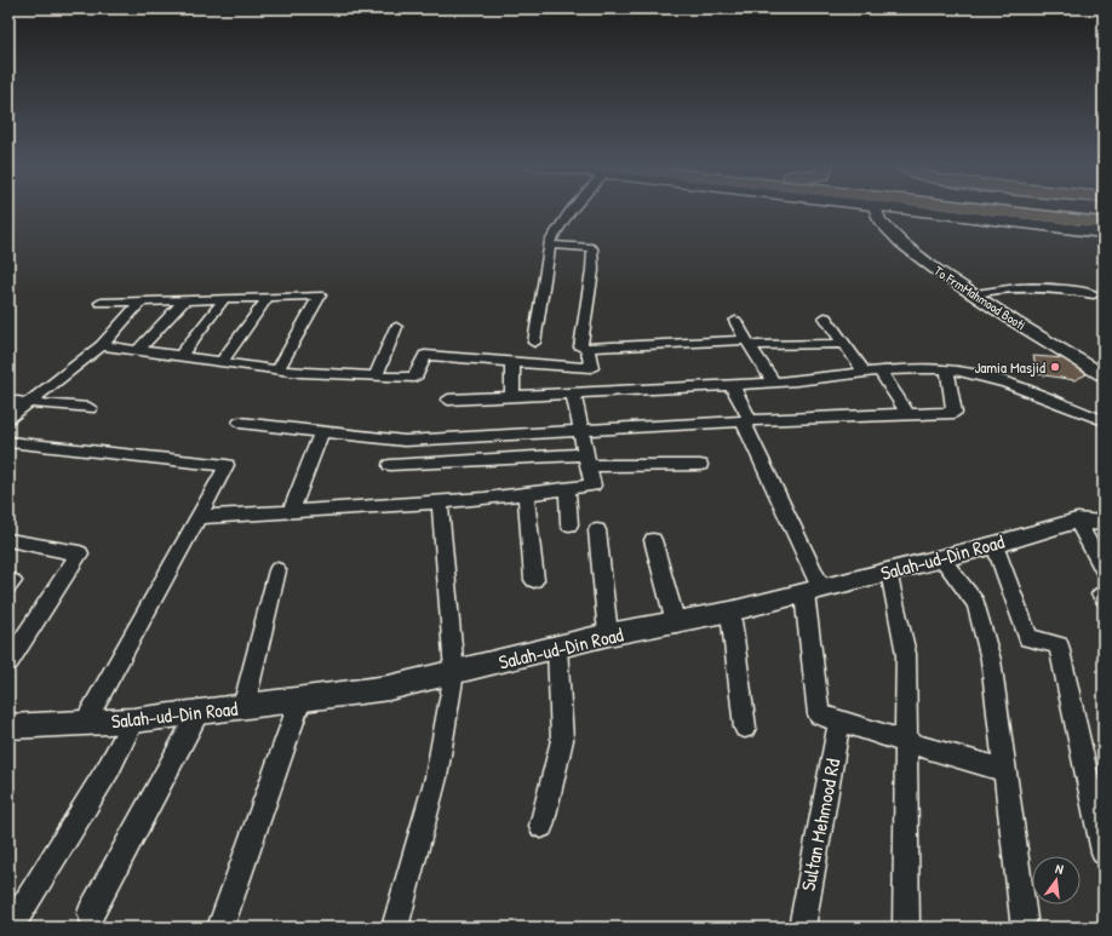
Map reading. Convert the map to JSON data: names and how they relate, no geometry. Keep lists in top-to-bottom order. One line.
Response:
{"streets":{"street":["To FrmMahmood Booti","Salah-ud-Din Road","Sultan Mehmood Rd"]},"places":["Jamia Masjid"],"north":"top"}
